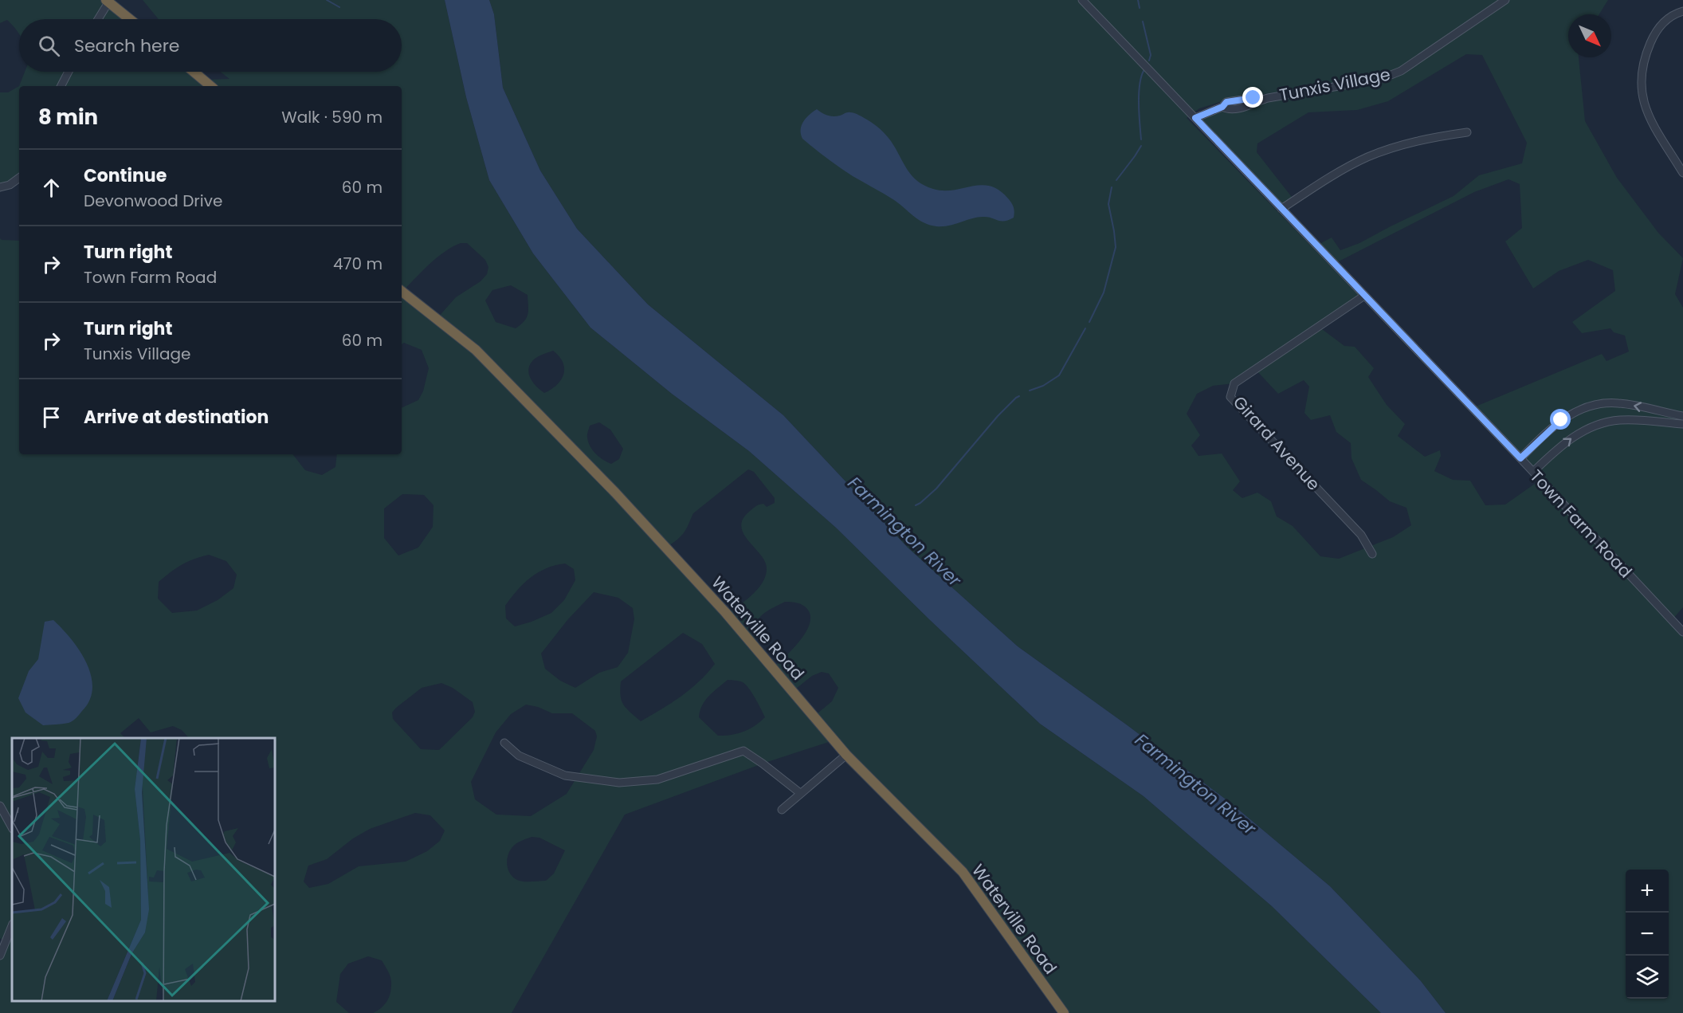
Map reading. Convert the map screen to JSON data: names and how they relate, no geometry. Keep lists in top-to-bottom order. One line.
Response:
{"streets":{"highway":["Waterville Road"],"street":["Tunxis Village","Girard Avenue","Town Farm Road"]},"crossings":[["Tunxis Village","Town Farm Road"],["Girard Avenue","Town Farm Road"]],"water":["Farmington River"],"north":"bottom right","page":{"search":"Search here","heading":["8 min","Walk · 590 m"],"list":[["Continue","Devonwood Drive","60 m"],["Turn right","Town Farm Road","470 m"],["Turn right","Tunxis Village","60 m"],"Arrive at destination"],"map_buttons":["+","−"]}}
